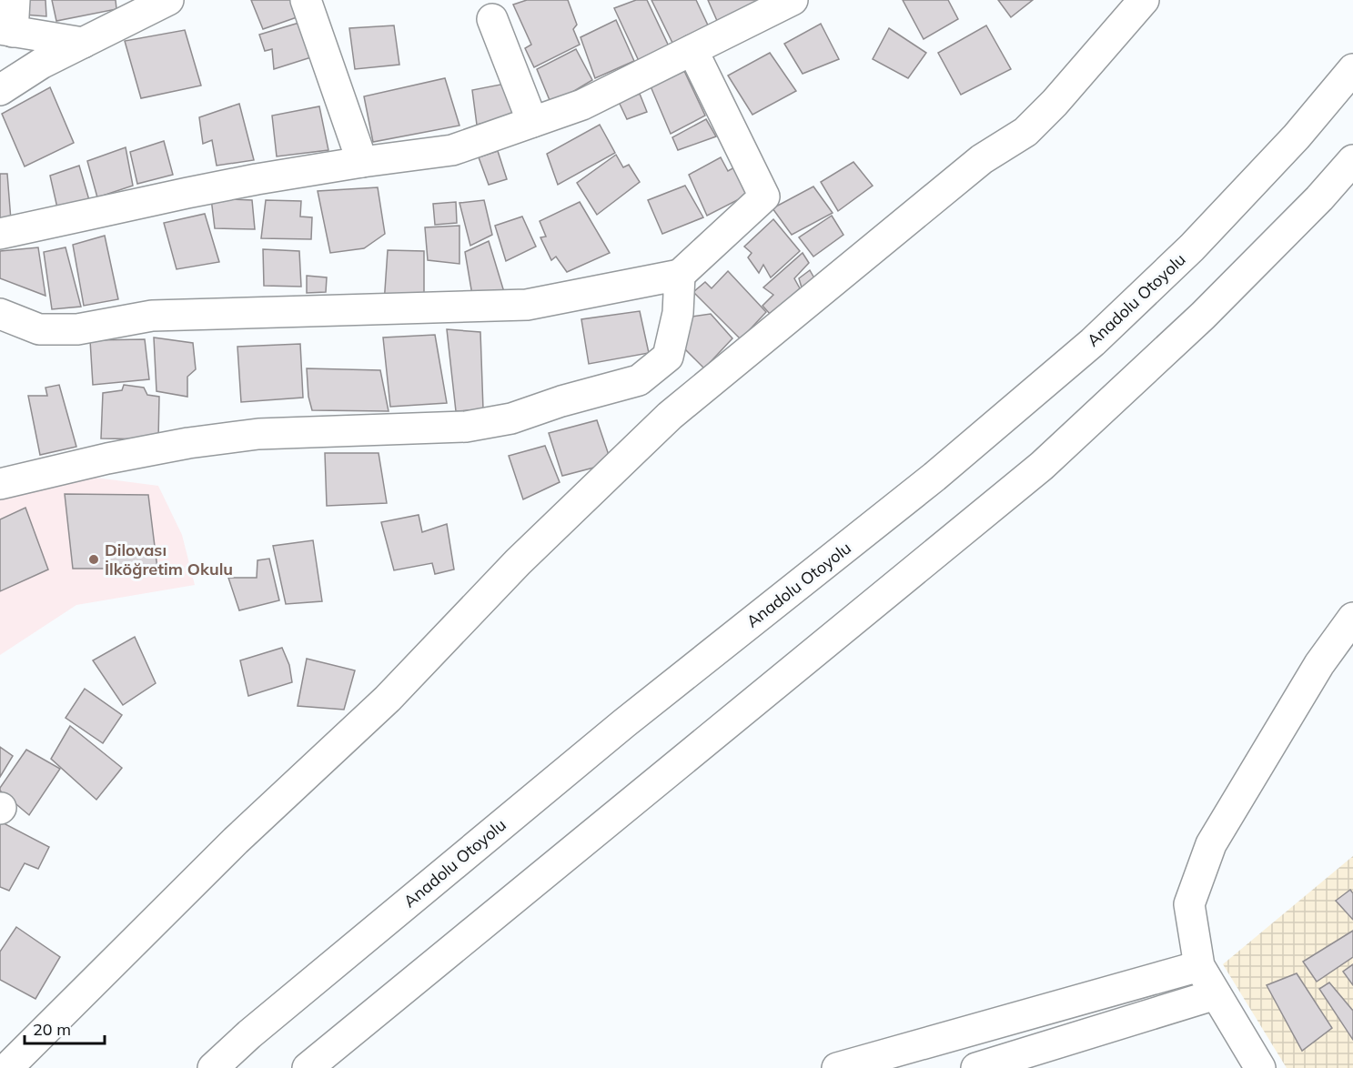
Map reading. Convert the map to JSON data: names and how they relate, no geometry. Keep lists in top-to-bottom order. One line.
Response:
{"streets":{"main road":["Anadolu Otoyolu"]},"places":["Dilovası İlköğretim Okulu"],"scale_bar":"20 m"}
